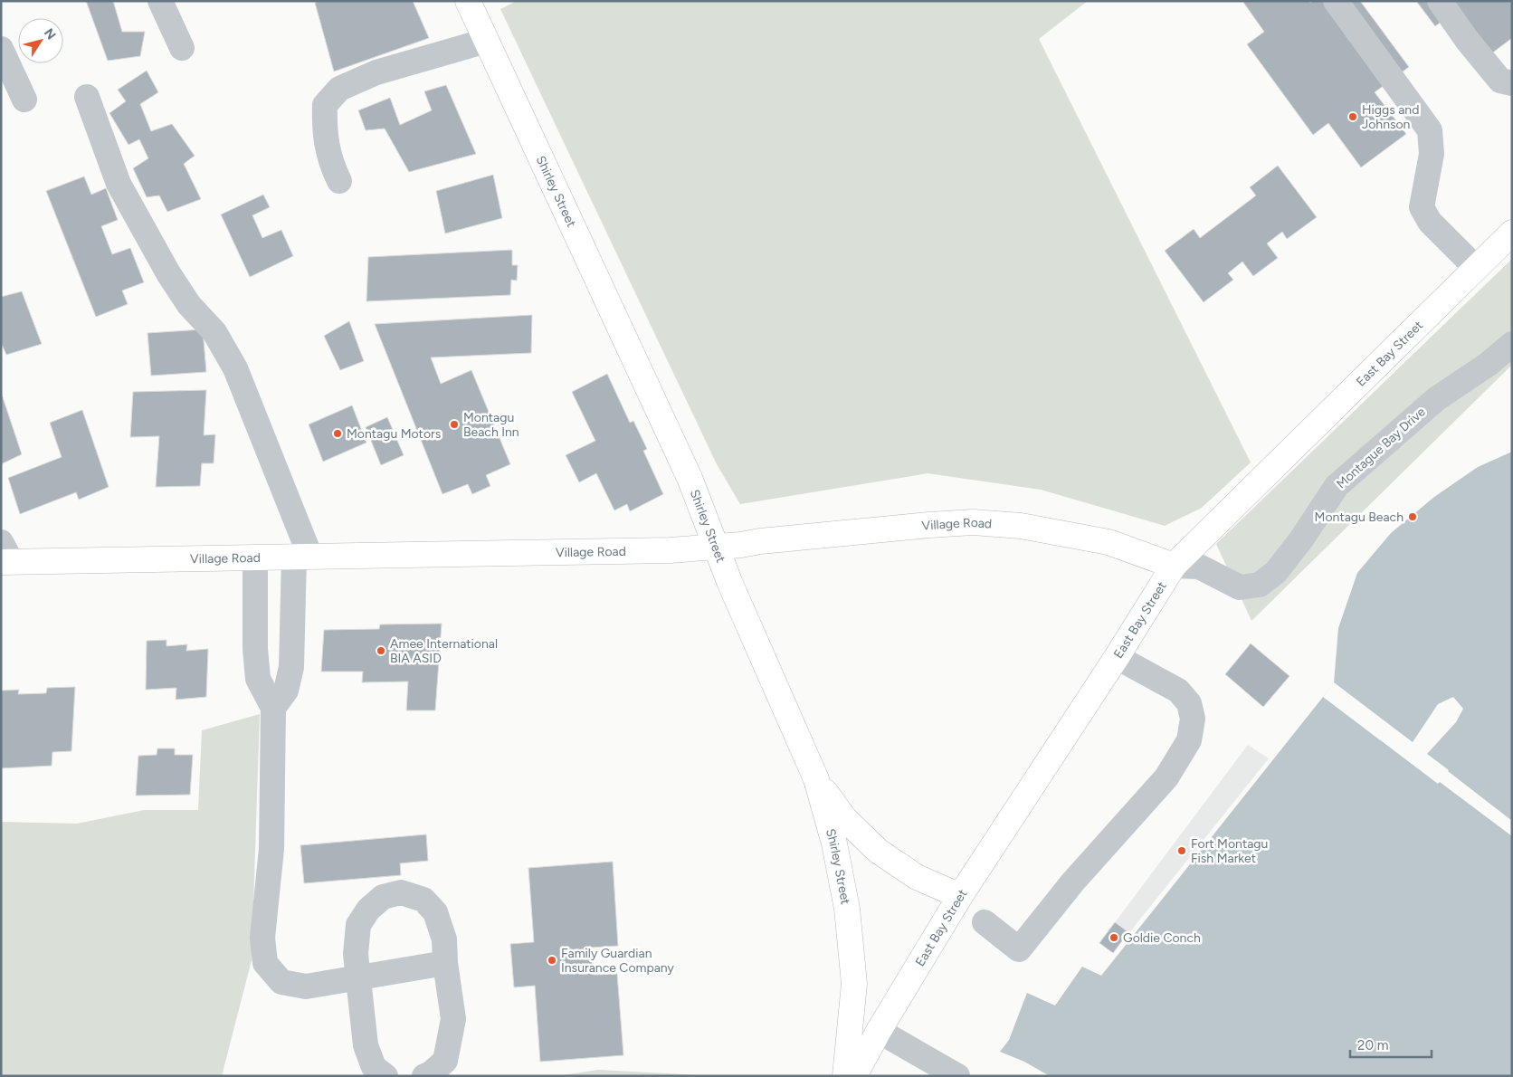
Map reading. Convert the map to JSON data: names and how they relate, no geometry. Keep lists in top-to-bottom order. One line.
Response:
{"streets":{"main road":["Shirley Street","East Bay Street","Village Road"],"street":["Montague Bay Drive"]},"crossings":[["Shirley Street","Village Road"],["East Bay Street","Montague Bay Drive"],["East Bay Street","Village Road"],["Montague Bay Drive","Village Road"]],"places":["Higgs and Johnson","Montagu Beach Inn","Montagu Motors","Montagu Beach","Amee International BIA ASID","Fort Montagu Fish Market","Goldie Conch","Family Guardian Insurance Company"],"scale_bar":"20 m","north":"top right"}
